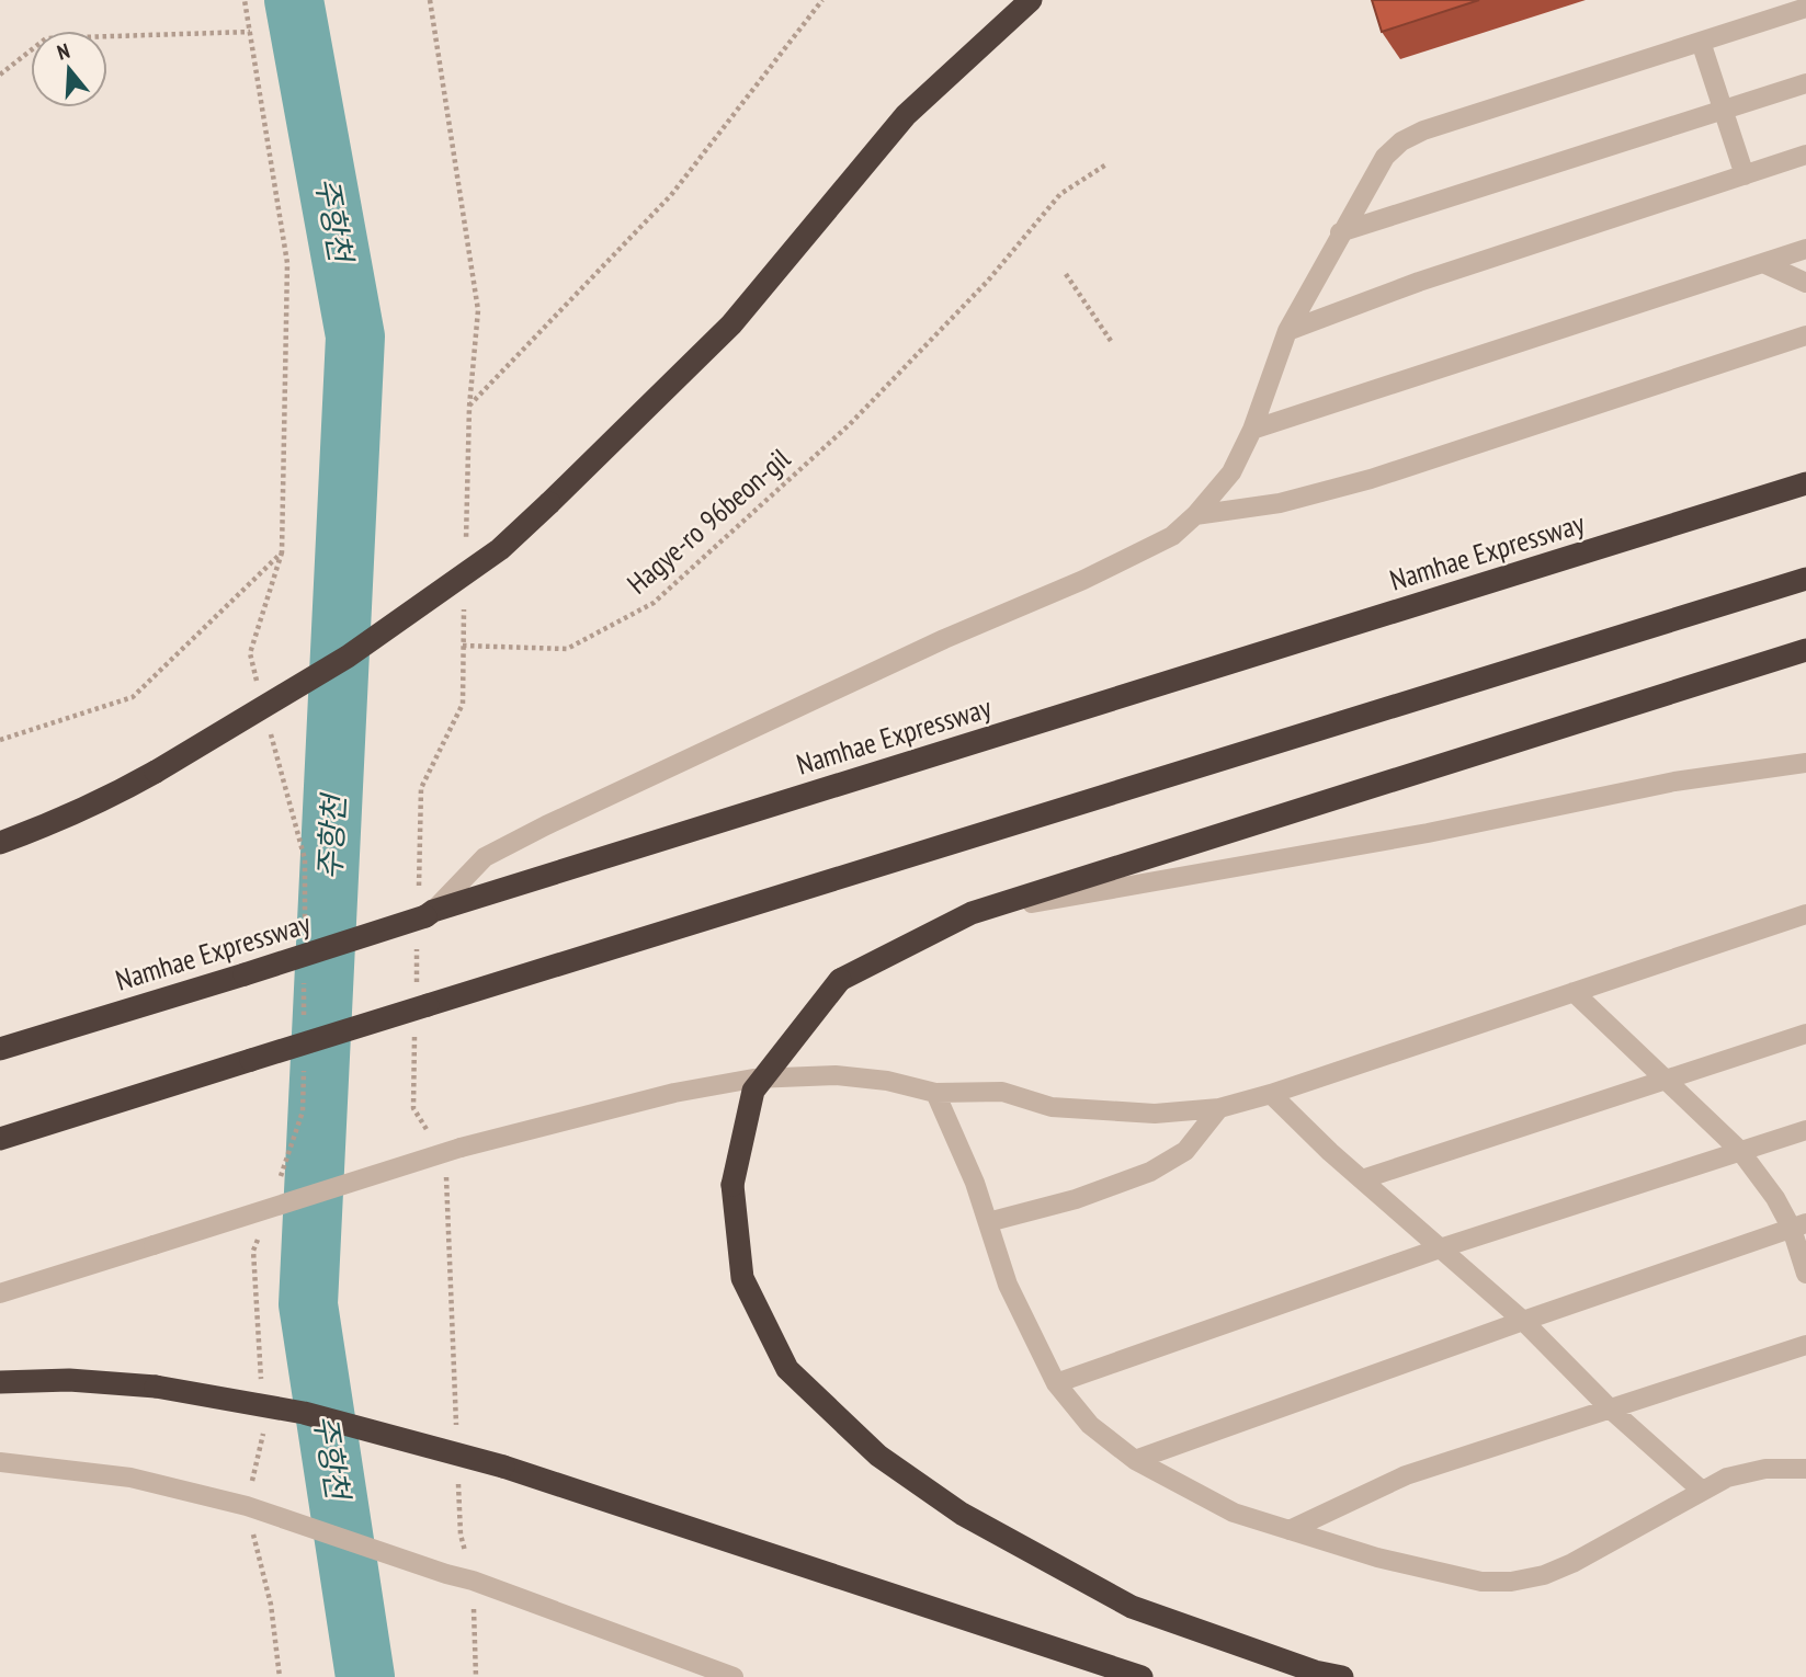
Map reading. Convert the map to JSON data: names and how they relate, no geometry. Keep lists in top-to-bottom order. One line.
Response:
{"streets":{"highway":["Namhae Expressway"],"path":["Hagye-ro 96beon-gil"]},"water":["주항천"],"north":"top"}
